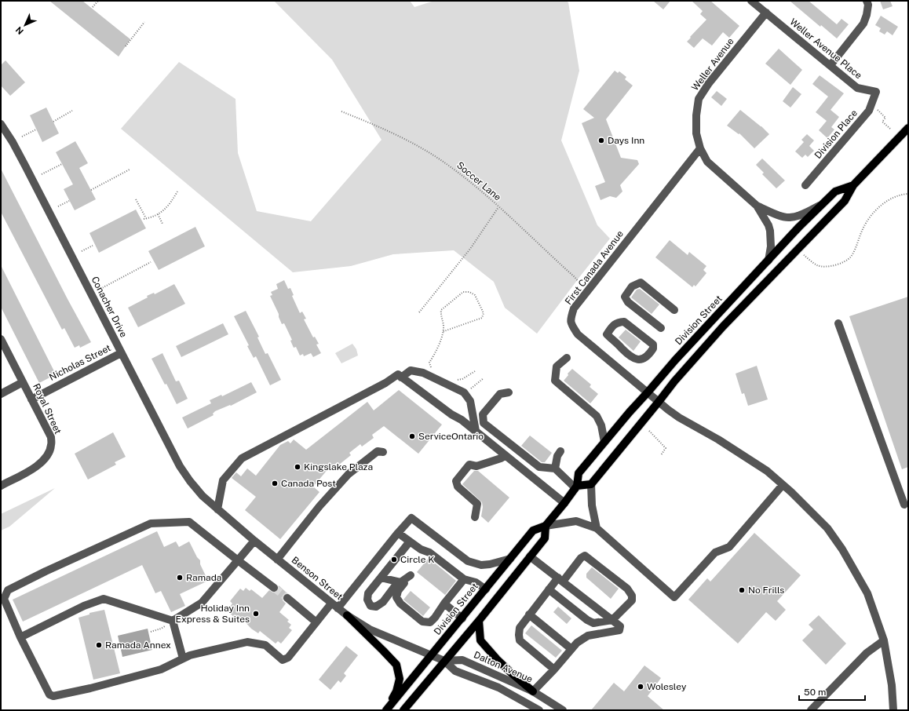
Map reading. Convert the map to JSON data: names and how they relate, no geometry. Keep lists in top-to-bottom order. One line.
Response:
{"streets":{"main road":["Division Street"],"street":["Weller Avenue Place","Weller Avenue","Division Place","First Canada Avenue","Conacher Drive","Nicholas Street","Royal Street","Benson Street","Dalton Avenue"],"path":["Soccer Lane"]},"crossings":[["Weller Avenue Place","Weller Avenue"],["Weller Avenue Place","Division Place"],["Weller Avenue","First Canada Avenue"],["Weller Avenue","Division Street"],["Soccer Lane","First Canada Avenue"],["First Canada Avenue","Division Street"],["Conacher Drive","Nicholas Street"],["Conacher Drive","Benson Street"],["Division Street","Benson Street"],["Division Street","Dalton Avenue"],["Nicholas Street","Royal Street"],["Benson Street","Dalton Avenue"]],"places":["Days Inn","ServiceOntario","Kingslake Plaza","Canada Post","Circle K","Ramada","No Frills","Holiday Inn Express & Suites","Ramada Annex","Wolesley"],"scale_bar":"50 m","north":"bottom left"}
